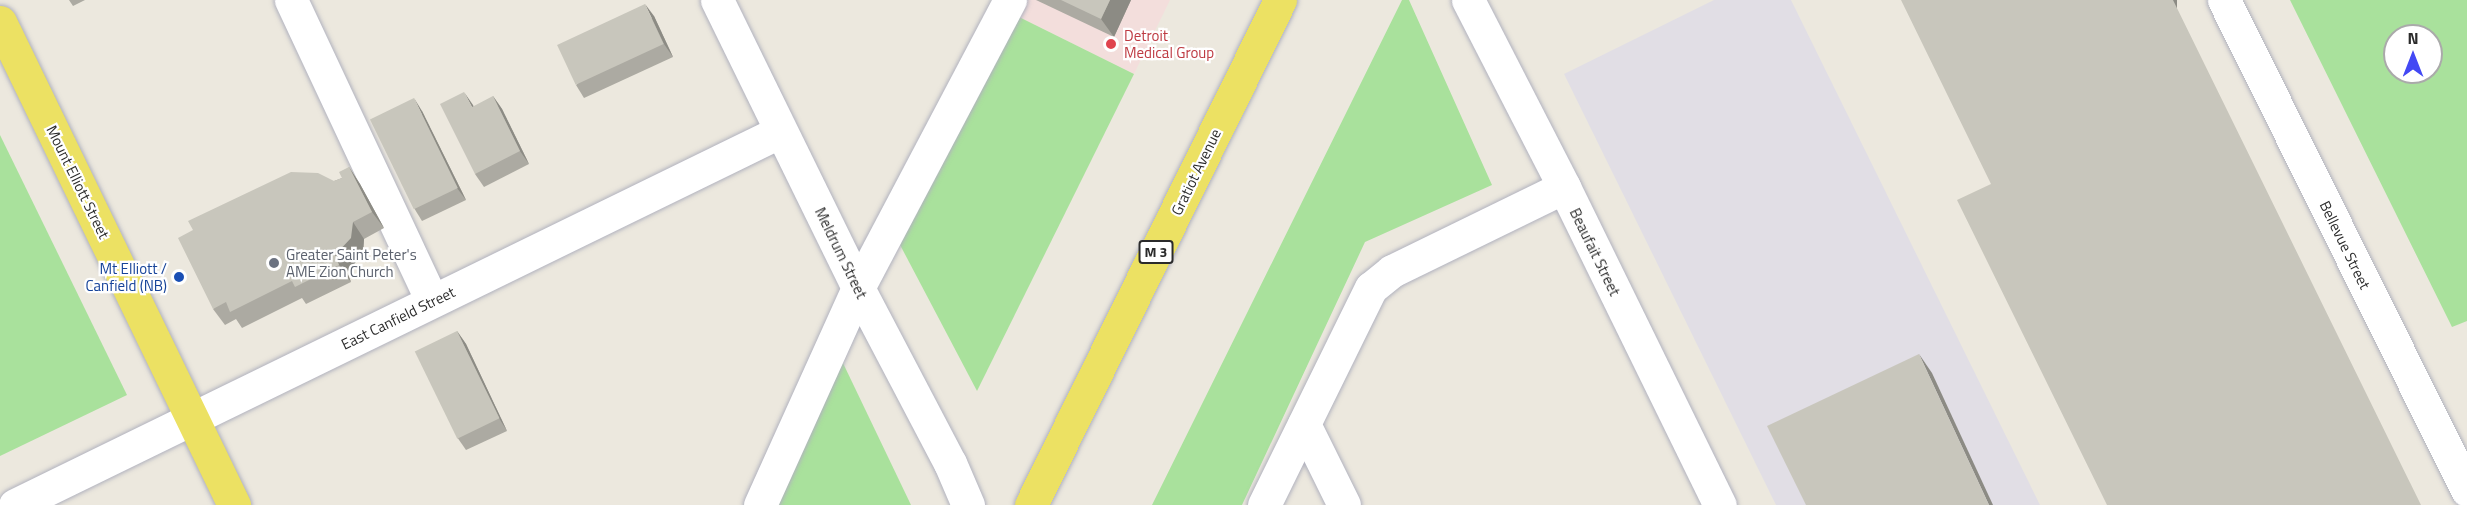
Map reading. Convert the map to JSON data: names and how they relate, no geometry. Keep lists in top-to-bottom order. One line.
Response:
{"streets":{"main road":["Gratiot Avenue","Mount Elliott Street","M 3"],"street":["Bellevue Street","Beaufait Street","Meldrum Street","East Canfield Street"]},"crossings":[["Mount Elliott Street","East Canfield Street"],["Meldrum Street","East Canfield Street"]],"places":["Detroit Medical Group","Greater Saint Peter's AME Zion Church","Mt Elliott / Canfield (NB)"],"north":"top"}
